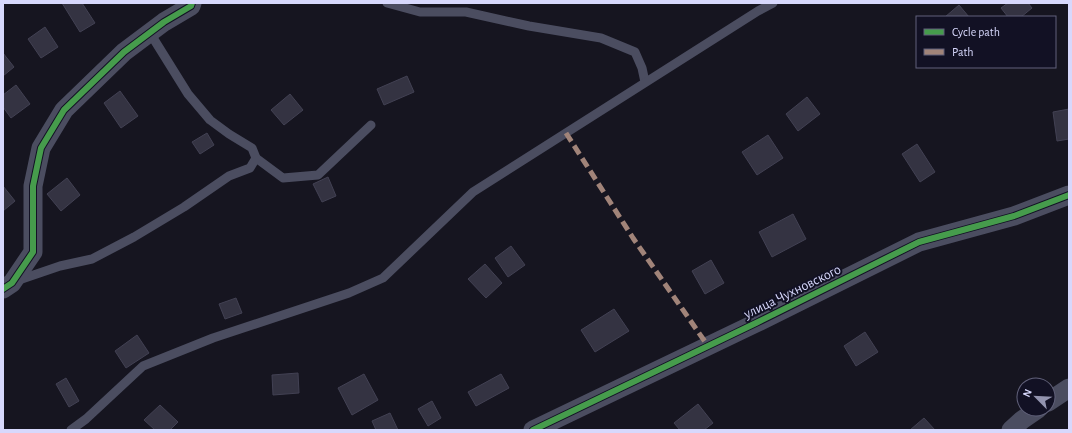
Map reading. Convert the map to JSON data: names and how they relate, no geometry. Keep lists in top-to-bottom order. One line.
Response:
{"streets":{"street":["улица Чухновского"]},"legend":["Cycle path","Path"],"north":"top left"}
